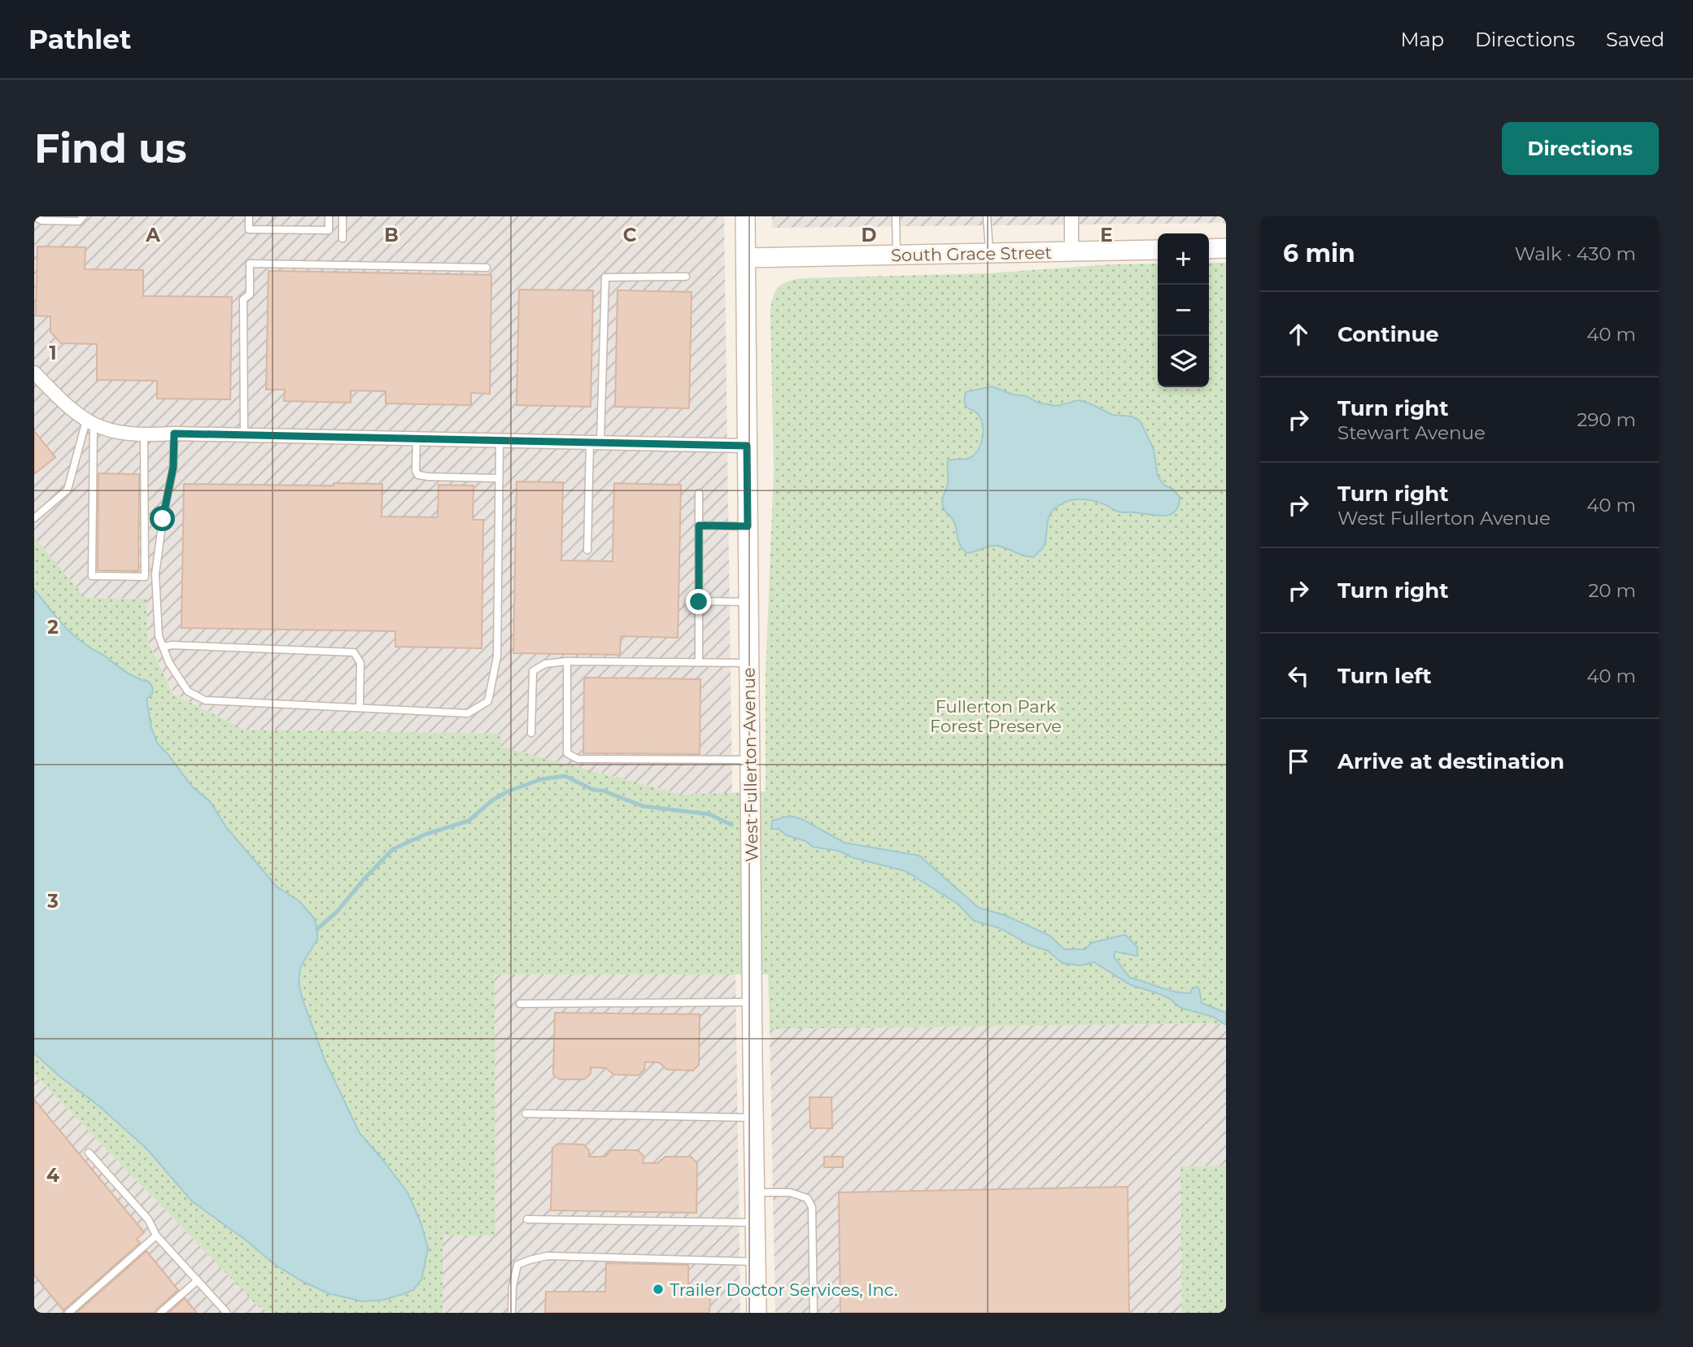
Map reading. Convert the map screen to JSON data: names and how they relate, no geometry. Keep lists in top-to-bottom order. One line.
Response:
{"streets":{"street":["South Grace Street","West Fullerton Avenue"]},"crossings":[["South Grace Street","West Fullerton Avenue"]],"parks":["Fullerton Park Forest Preserve"],"places":["Trailer Doctor Services, Inc."],"page":{"header":"Pathlet","nav":["Map","Directions","Saved"],"buttons":"Directions","title":"Find us","heading":["6 min","Walk · 430 m"],"map_buttons":["+","−"],"list":[["Continue","40 m"],["Turn right","Stewart Avenue","290 m"],["Turn right","West Fullerton Avenue","40 m"],["Turn right","20 m"],["Turn left","40 m"],"Arrive at destination"]},"grid":{"columns":["A","B","C","D","E"],"rows":["1","2","3","4"]}}
